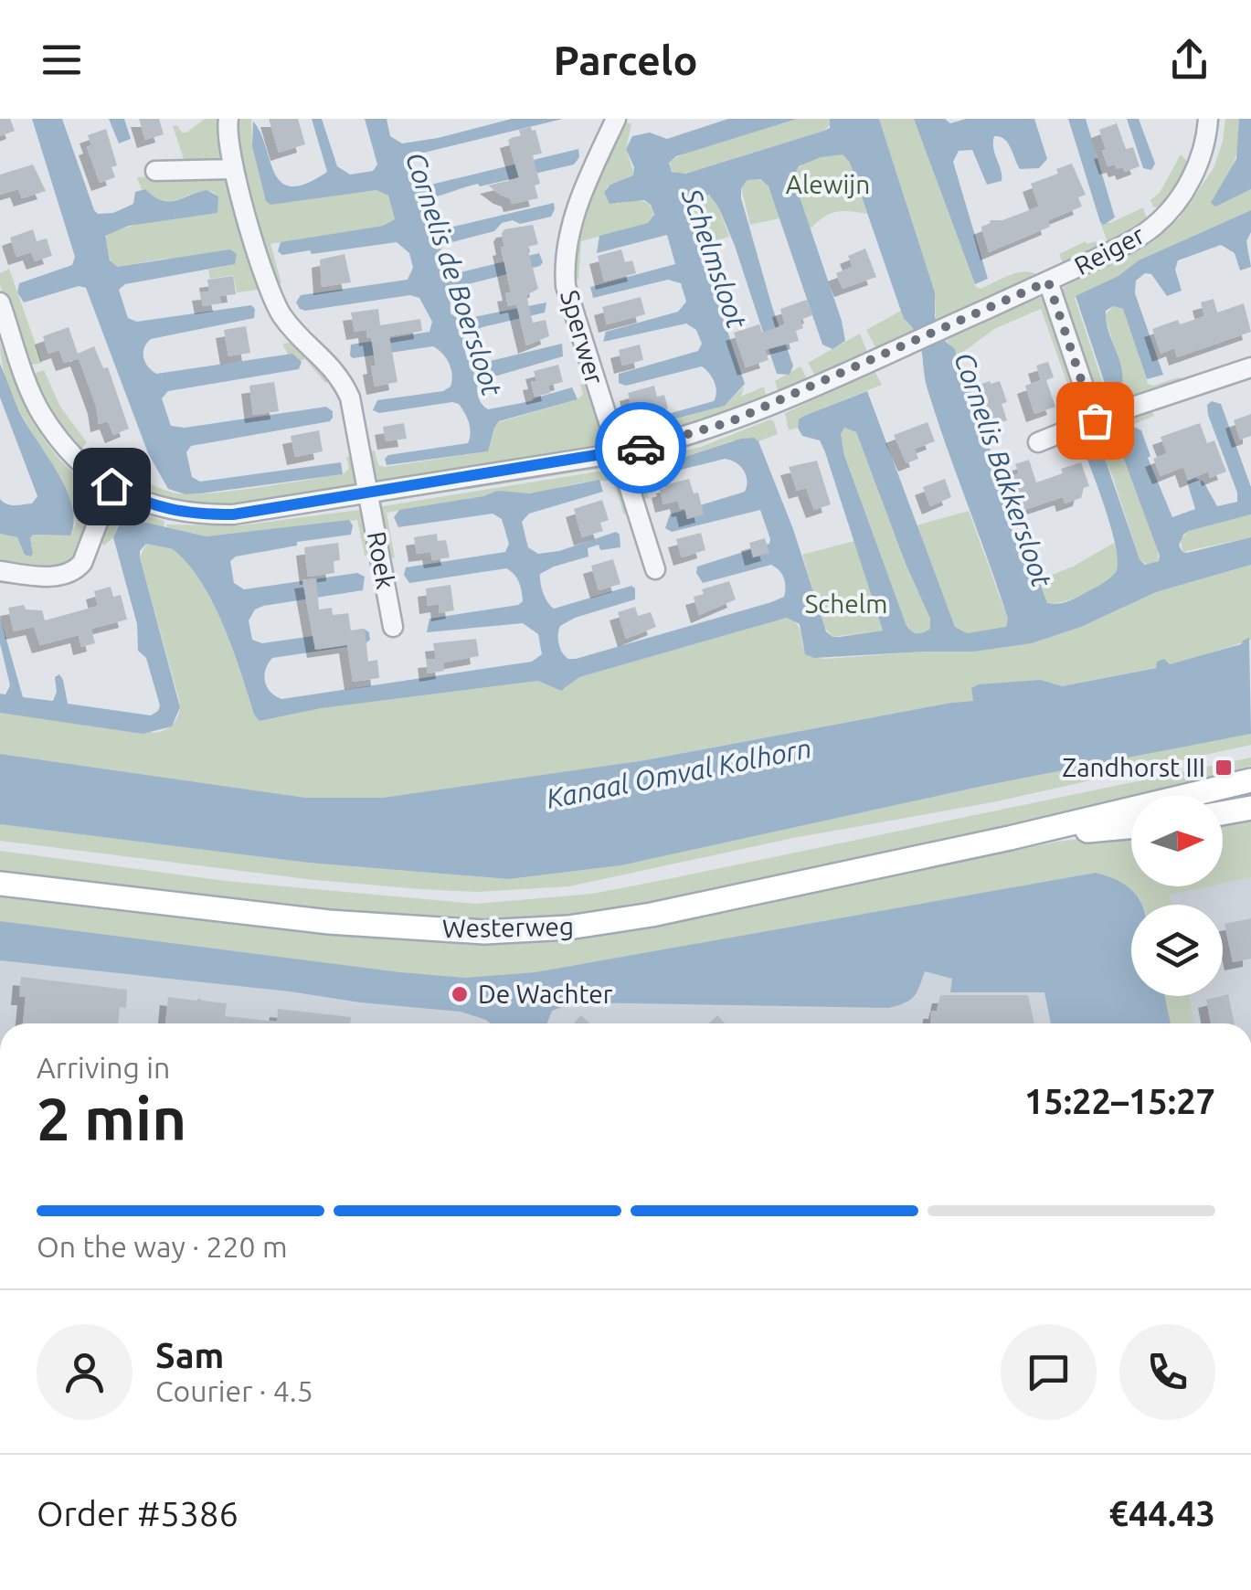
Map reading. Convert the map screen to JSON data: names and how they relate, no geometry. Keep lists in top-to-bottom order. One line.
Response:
{"streets":{"main road":["Westerweg"],"street":["Reiger","Sperwer","Roek"]},"crossings":[["Reiger","Sperwer"],["Reiger","Roek"]],"water":["Schelmsloot","Cornelis de Boersloot","Cornelis Bakkersloot","Kanaal Omval Kolhorn"],"parks":["Alewijn","Schelm"],"places":{"transit":["Zandhorst III"],"other":["De Wachter"]},"north":"right","page":{"header":"Parcelo","heading":["2 min","Arriving in","15:22–15:27"],"panel":["Sam","Courier · 4.5","Order #5386","€44.43"],"bar":"On the way · 220 m"}}
